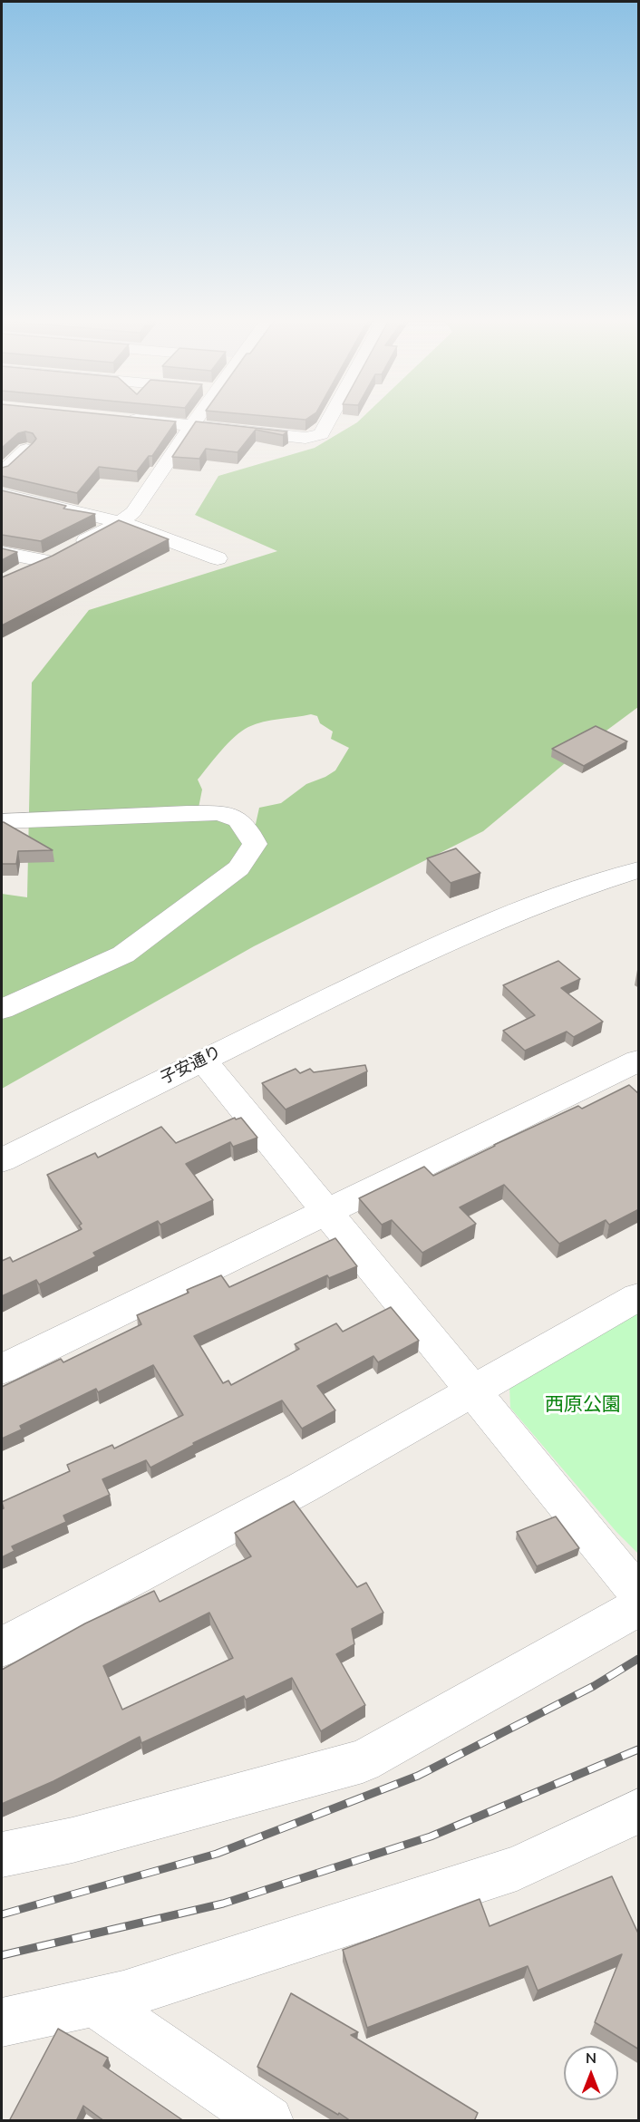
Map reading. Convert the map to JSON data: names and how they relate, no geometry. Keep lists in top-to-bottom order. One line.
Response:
{"streets":{"street":["子安通り"]},"parks":["西原公園"],"north":"top"}
